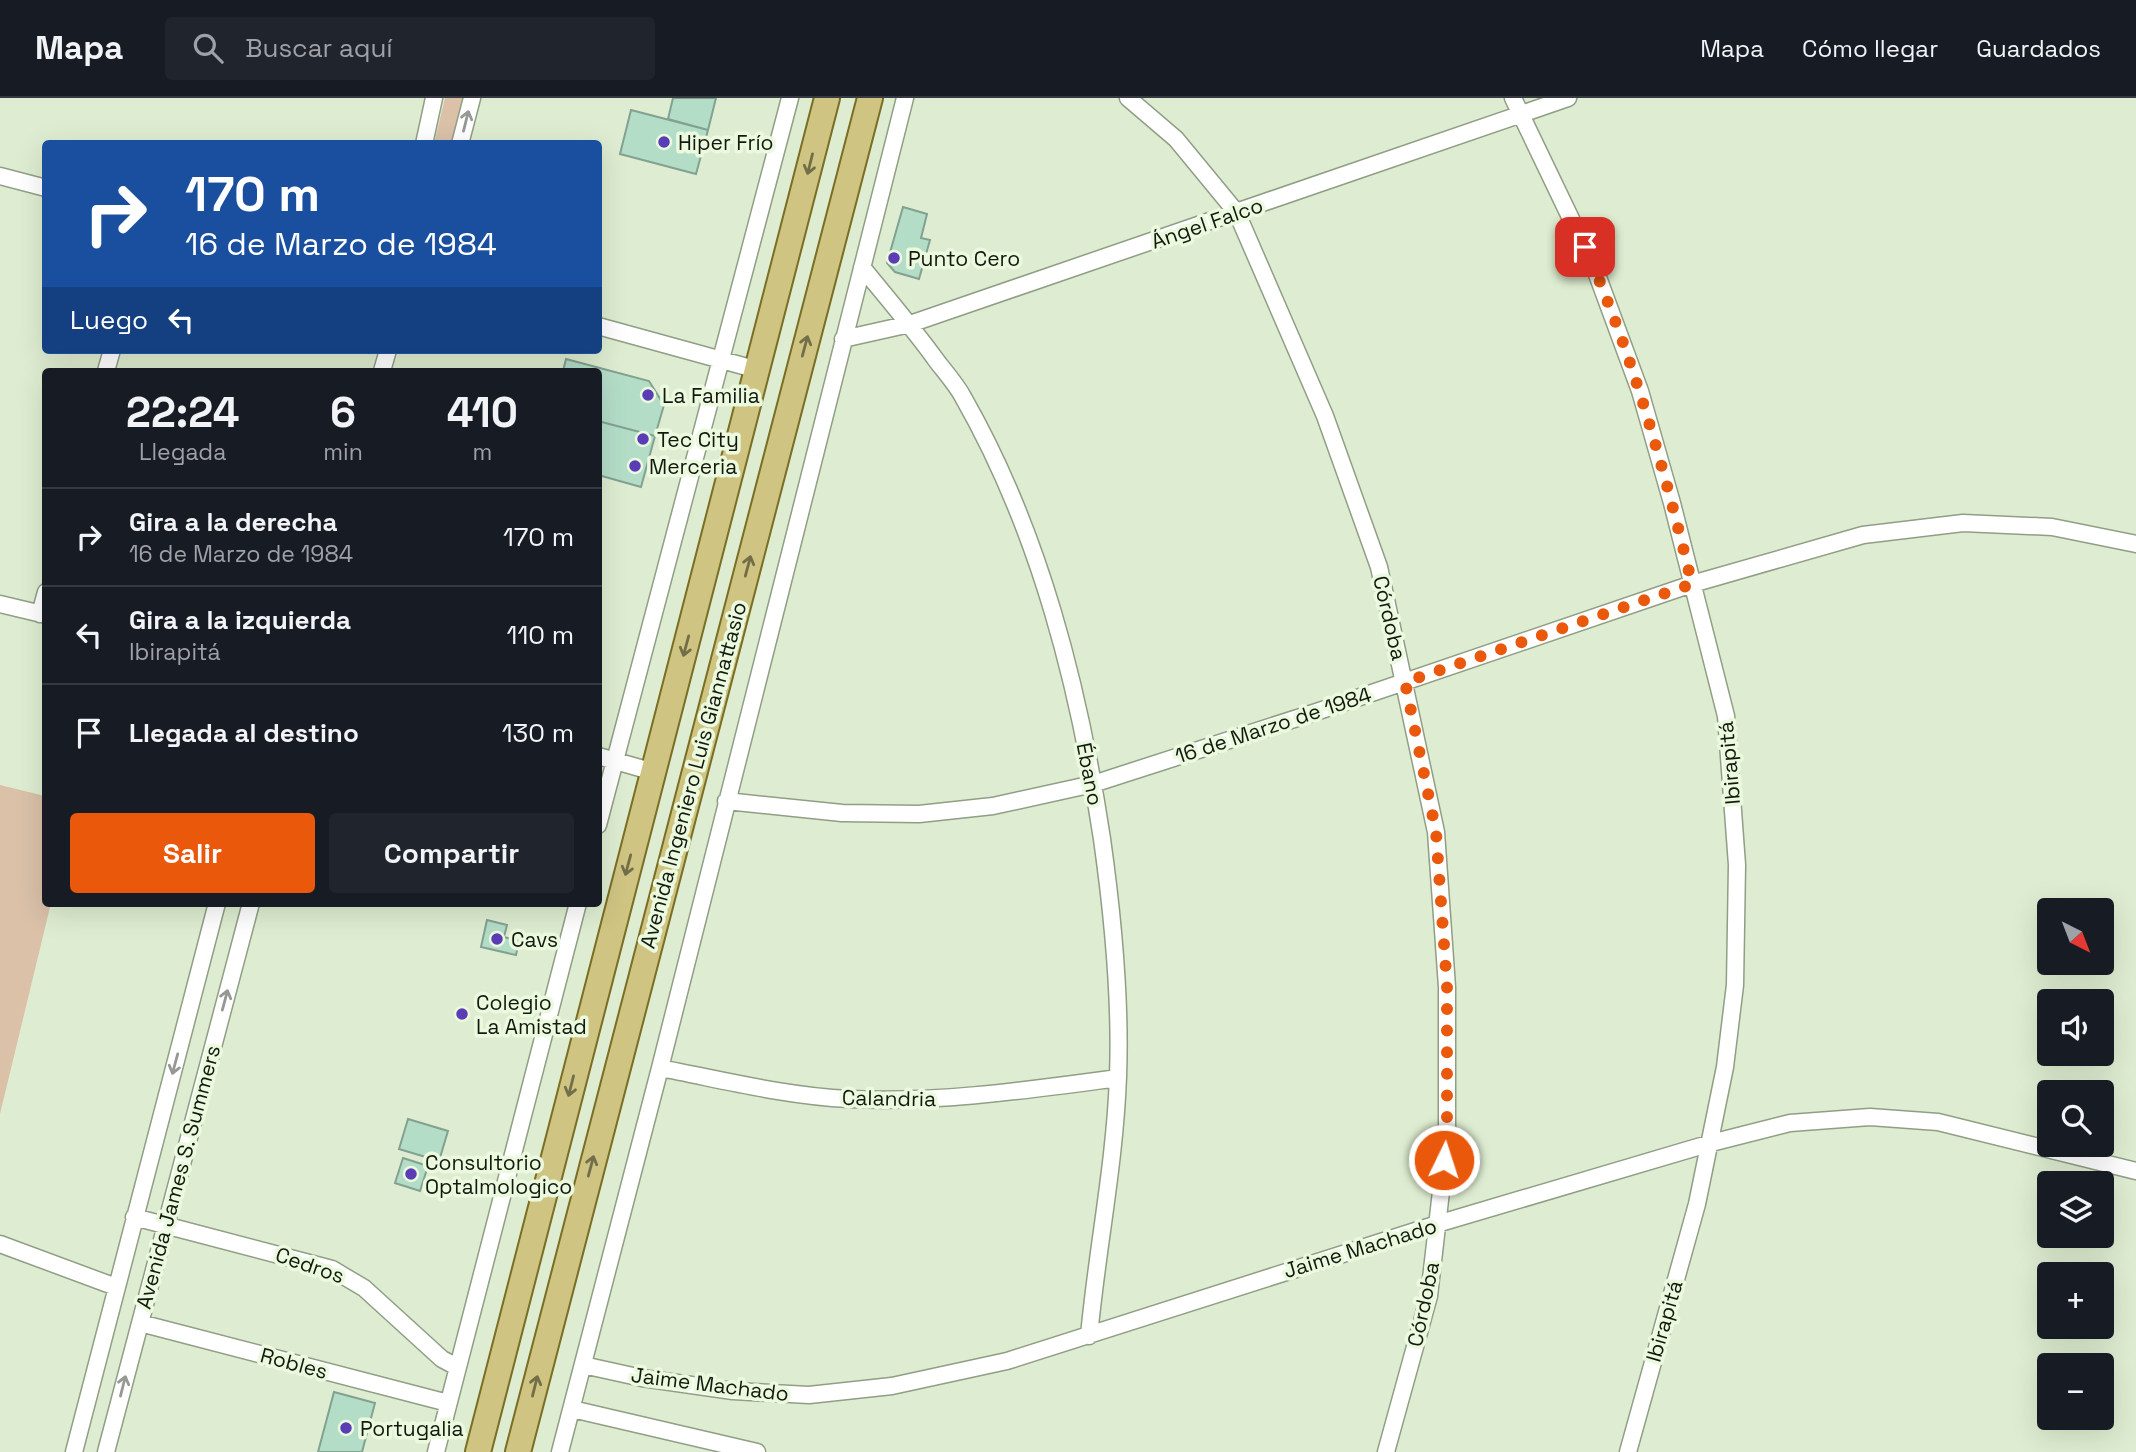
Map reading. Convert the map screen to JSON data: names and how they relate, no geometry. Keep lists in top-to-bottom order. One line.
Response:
{"streets":{"main road":["Avenida Ingeniero Luis Giannattasio"],"street":["Ángel Falco","Córdoba","16 de Marzo de 1984","Ibirapitá","Ébano","Calandria","Avenida James S. Summers","Jaime Machado","Cedros","Robles"]},"crossings":[["Ángel Falco","Córdoba"],["Ángel Falco","Ibirapitá"],["Ángel Falco","Ébano"],["Ángel Falco","Avenida Ingeniero Luis Giannattasio"],["Córdoba","16 de Marzo de 1984"],["Córdoba","Jaime Machado"],["16 de Marzo de 1984","Ibirapitá"],["16 de Marzo de 1984","Ébano"],["16 de Marzo de 1984","Avenida Ingeniero Luis Giannattasio"],["Ibirapitá","Jaime Machado"],["Ébano","Avenida Ingeniero Luis Giannattasio"],["Ébano","Calandria"],["Ébano","Jaime Machado"],["Avenida Ingeniero Luis Giannattasio","Calandria"],["Avenida Ingeniero Luis Giannattasio","Jaime Machado"],["Avenida James S. Summers","Cedros"],["Avenida James S. Summers","Robles"]],"places":["Hiper Frío","Punto Cero","La Familia","Tec City","Merceria","Cavs","Colegio La Amistad","Consultorio Optalmologico","Portugalia"],"north":"bottom right","page":{"header":"Mapa","search":"Buscar aquí","nav":["Mapa","Cómo llegar","Guardados"],"turn":["170 m","16 de Marzo de 1984"],"then":"Luego","eta":["22:24","Llegada","6","min","410","m"],"list":[{"name":"Gira a la derecha","note":"16 de Marzo de 1984","value":"170 m"},{"name":"Gira a la izquierda","note":"Ibirapitá","value":"110 m"},{"name":"Llegada al destino","value":"130 m"}],"buttons":["Salir","Compartir"],"map_buttons":["+","−"]}}
